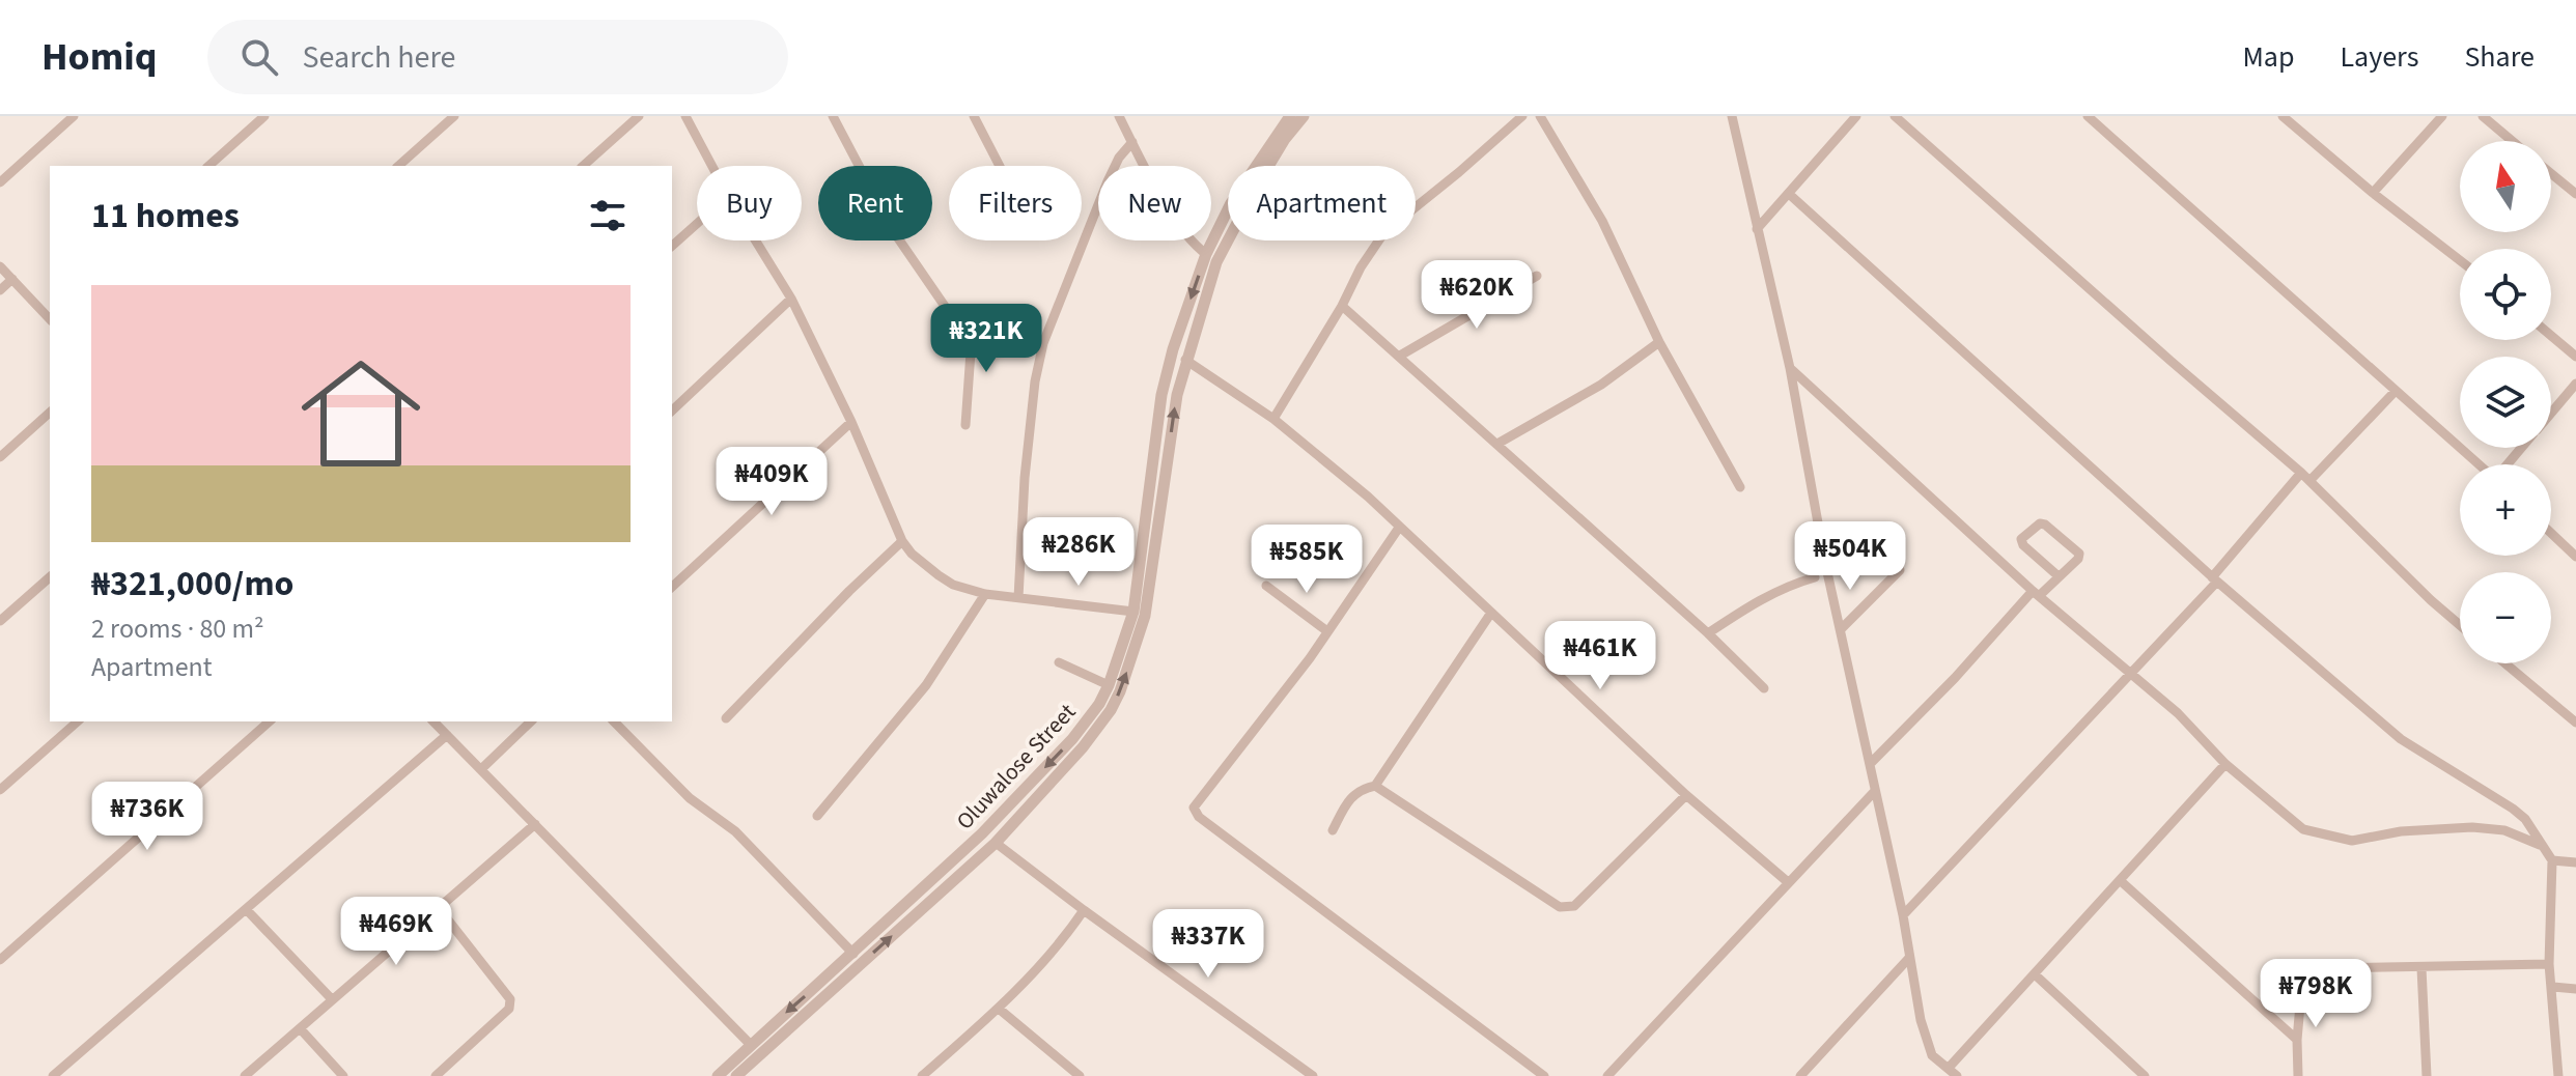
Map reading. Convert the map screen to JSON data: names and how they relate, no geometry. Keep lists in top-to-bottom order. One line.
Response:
{"streets":{"street":["Oluwalose Street"]},"north":"top","page":{"header":"Homiq","search":"Search here","nav":["Map","Layers","Share"],"map_buttons":["+","−"],"chip":["Buy","Rent","Filters","New","Apartment"],"heading":"11 homes","price":["₦620K","₦321K","₦409K","₦286K","₦504K","₦585K","₦461K","₦736K","₦469K","₦337K","₦798K"],"list":[{"name":"₦321,000/mo","note":"2 rooms · 80 m² · Apartment"}]}}
